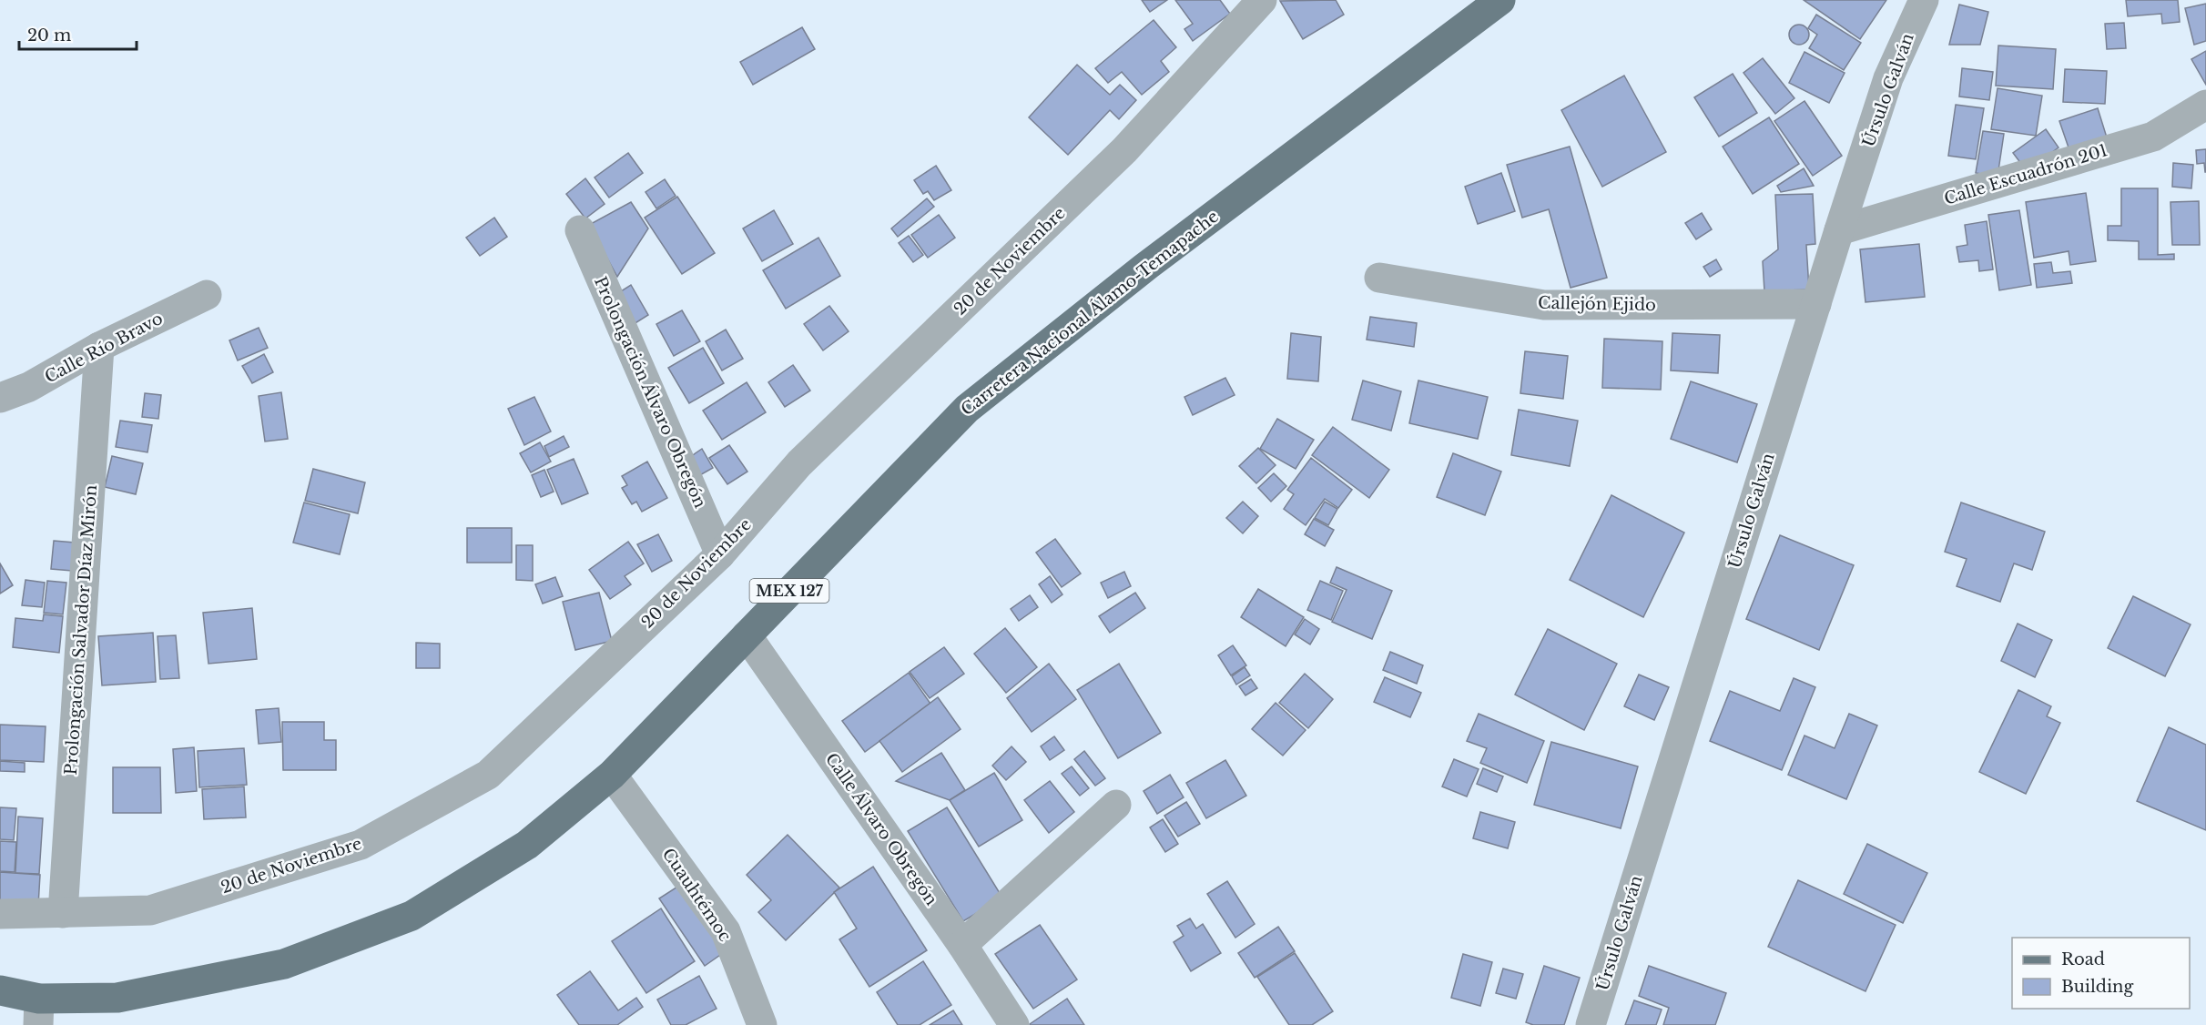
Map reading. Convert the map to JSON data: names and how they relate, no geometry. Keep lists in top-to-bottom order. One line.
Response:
{"streets":{"main road":["Carretera Nacional Álamo-Temapache","MEX 127"],"street":["Úrsulo Galván","Calle Escuadrón 201","20 de Noviembre","Callejón Ejido","Calle Río Bravo","Prolongación Álvaro Obregón","Prolongación Salvador Díaz Mirón","Calle Álvaro Obregón","Cuauhtémoc"]},"crossings":[["Úrsulo Galván","Calle Escuadrón 201"],["Úrsulo Galván","Callejón Ejido"],["20 de Noviembre","Prolongación Álvaro Obregón"],["20 de Noviembre","Prolongación Salvador Díaz Mirón"],["Carretera Nacional Álamo-Temapache","Calle Álvaro Obregón"],["Carretera Nacional Álamo-Temapache","Cuauhtémoc"],["Calle Río Bravo","Prolongación Salvador Díaz Mirón"]],"legend":["Road","Building"],"scale_bar":"20 m"}
